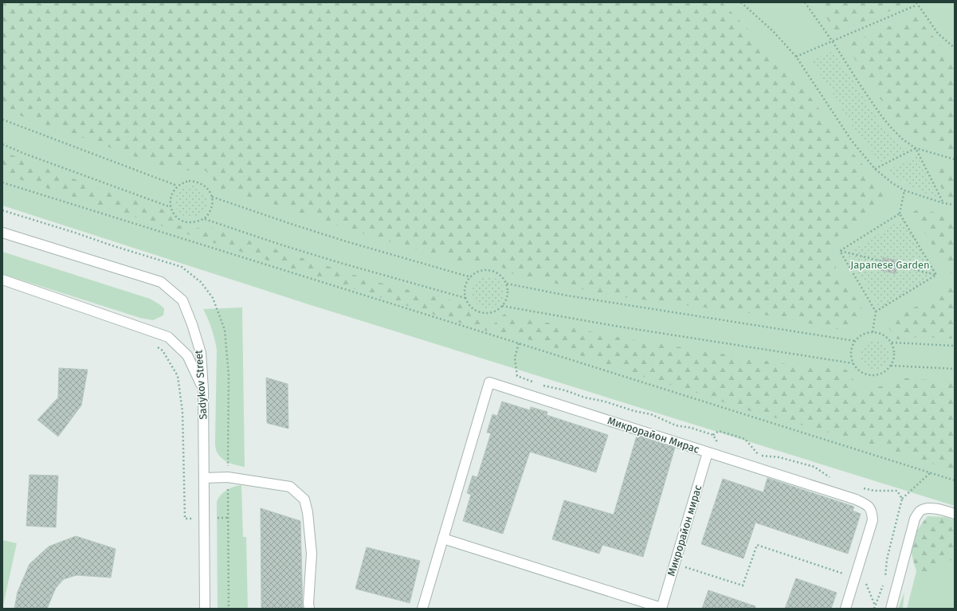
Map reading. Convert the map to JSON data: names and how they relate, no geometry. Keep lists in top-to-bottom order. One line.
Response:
{"streets":{"street":["Sadykov Street","Микрорайон Мирас","Микрорайон мирас"]},"crossings":[["Микрорайон Мирас","Микрорайон мирас"]],"parks":["Japanese Garden"]}
